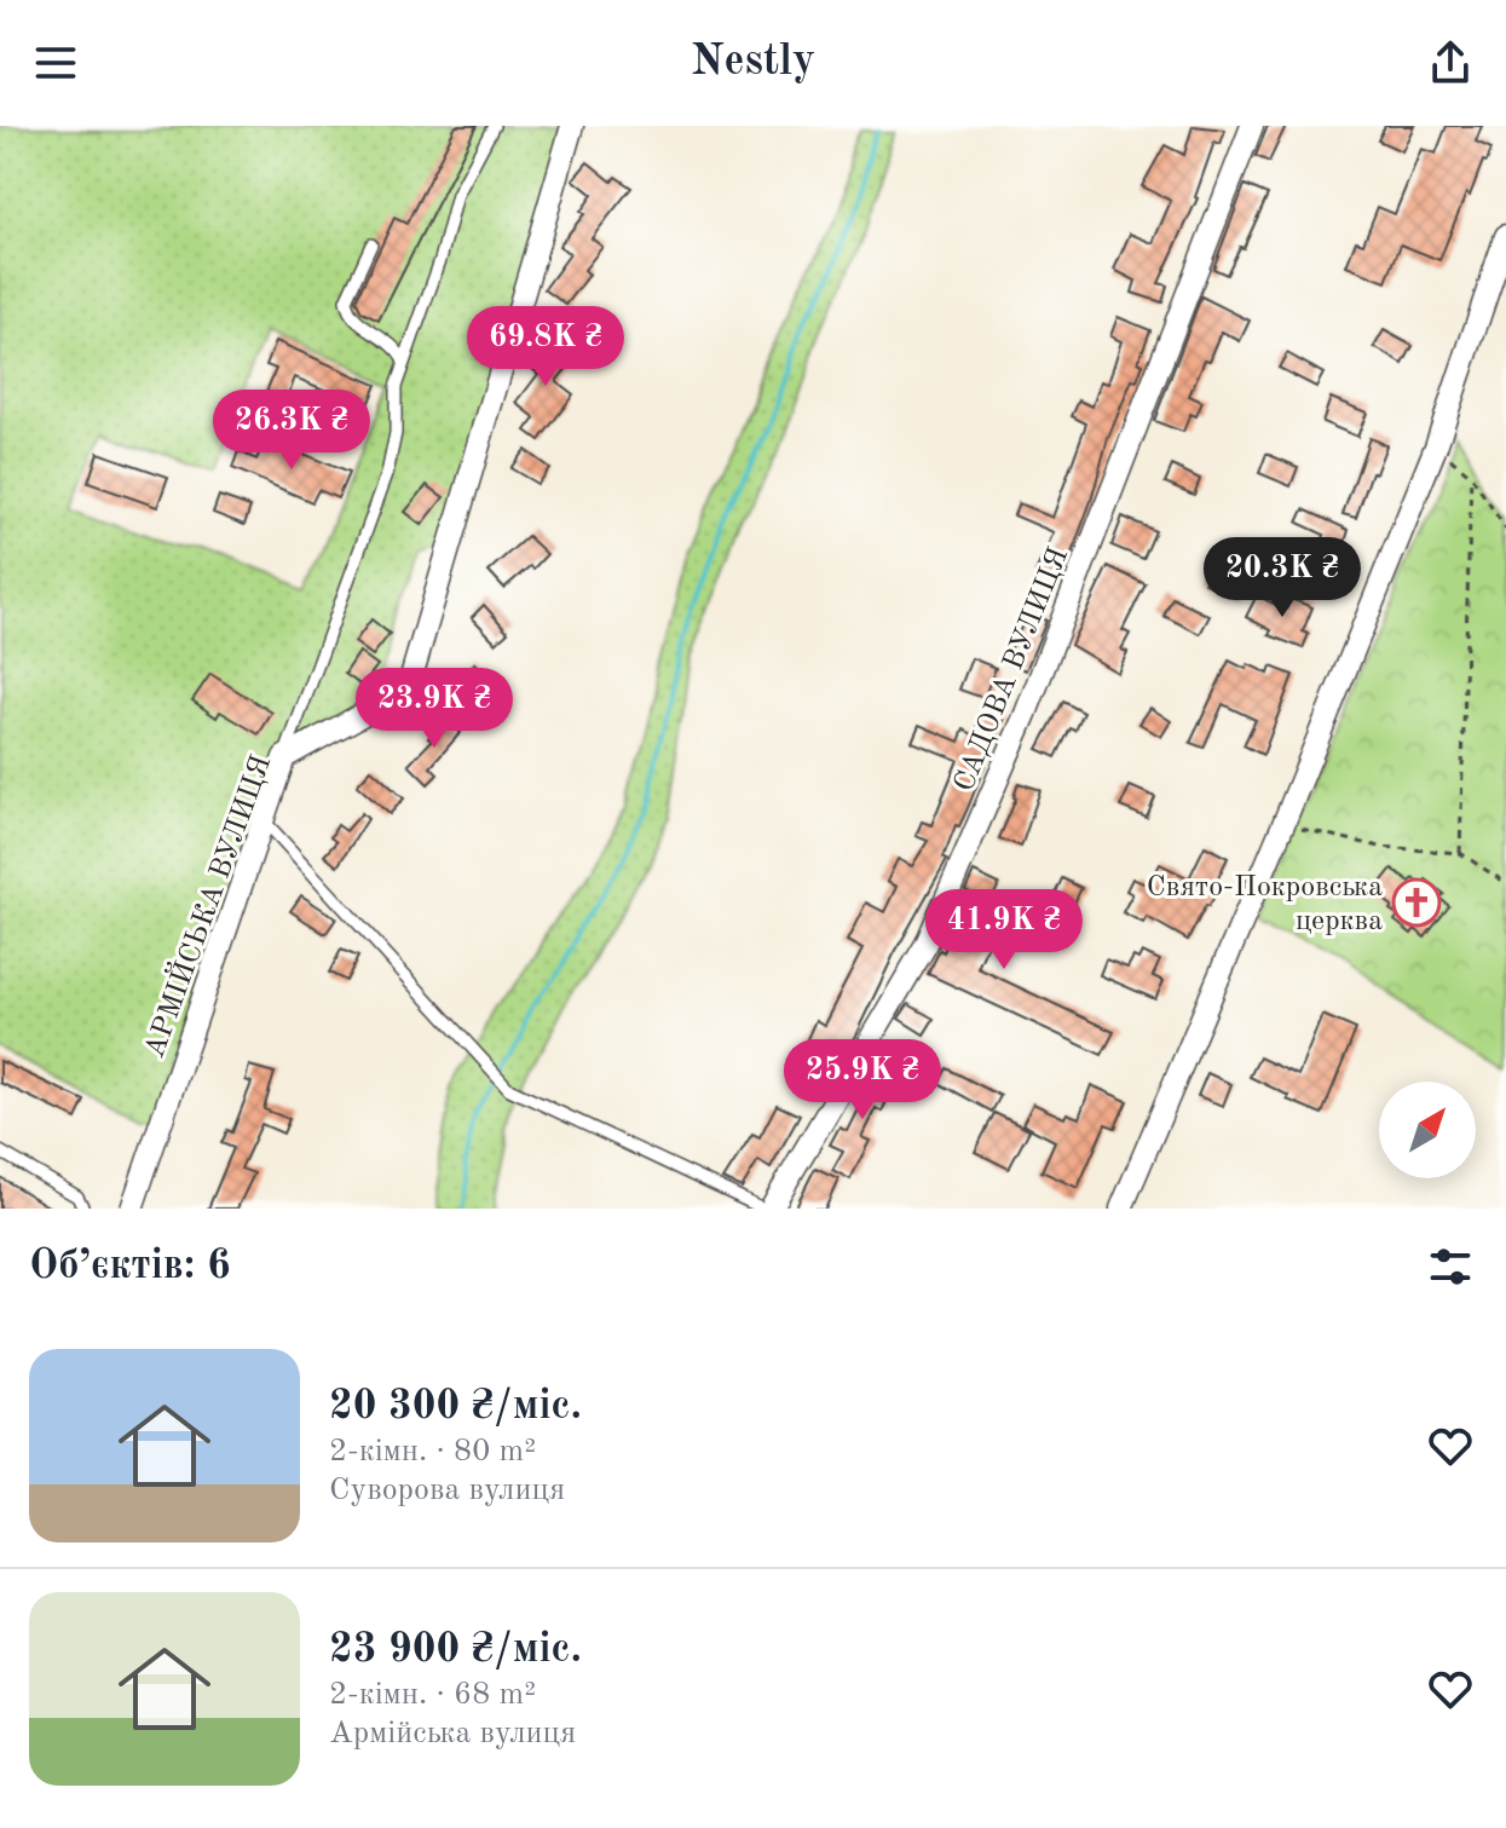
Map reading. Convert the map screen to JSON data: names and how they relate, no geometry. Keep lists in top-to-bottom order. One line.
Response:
{"streets":{"street":["САДОВА ВУЛИЦЯ","АРМІЙСЬКА ВУЛИЦЯ"]},"places":{"church":["Свято-Покровська церква"]},"north":"top right","page":{"header":"Nestly","price":["69.8K ₴","26.3K ₴","20.3K ₴","23.9K ₴","41.9K ₴","25.9K ₴"],"heading":"Об’єктів: 6","list":[{"name":"20 300 ₴/міс.","note":"2-кімн. · 80 m² · Суворова вулиця"},{"name":"23 900 ₴/міс.","note":"2-кімн. · 68 m² · Армійська вулиця"}]}}
